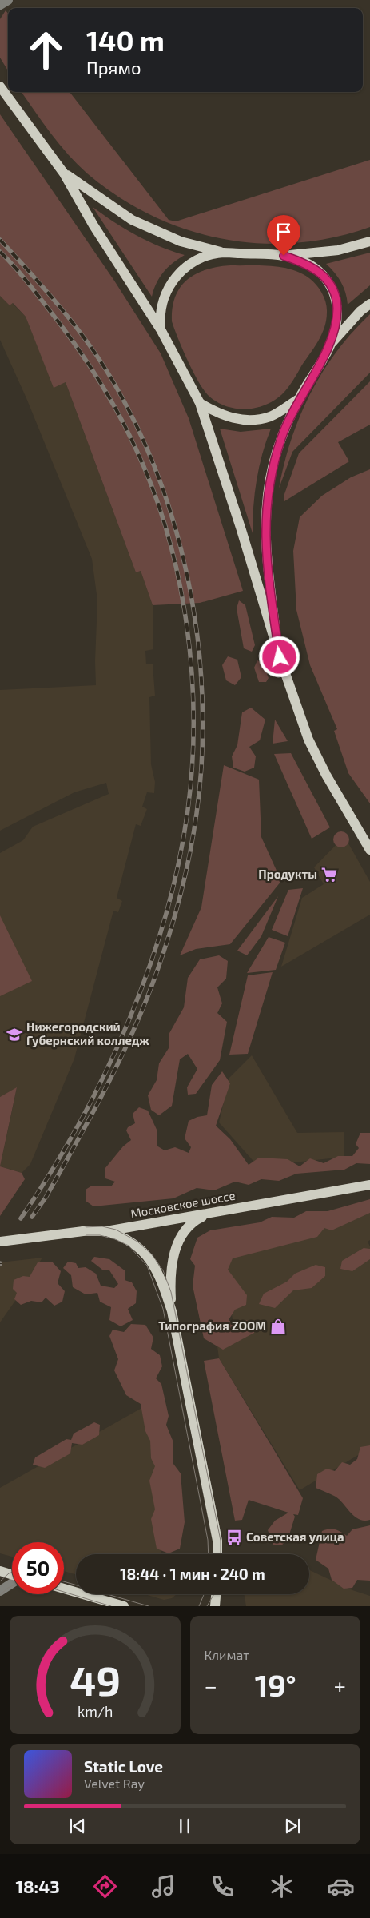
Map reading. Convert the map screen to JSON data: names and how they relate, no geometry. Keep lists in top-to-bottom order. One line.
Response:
{"streets":{"main road":["Московское шоссе"]},"places":{"supermarket":["Продукты"],"school or university":["Нижегородский Губернский колледж"],"shop":["Типография ZOOM"],"bus stop":["Советская улица"]},"page":{"turn":["140 m","Прямо"],"limit":"50","trip":"18:44 · 1 мин · 240 m","tile":"Климат","heat":["−","19°","+"],"song":["Static Love","Velvet Ray"],"tabs":"18:43","gauge":["49","km/h"]}}
